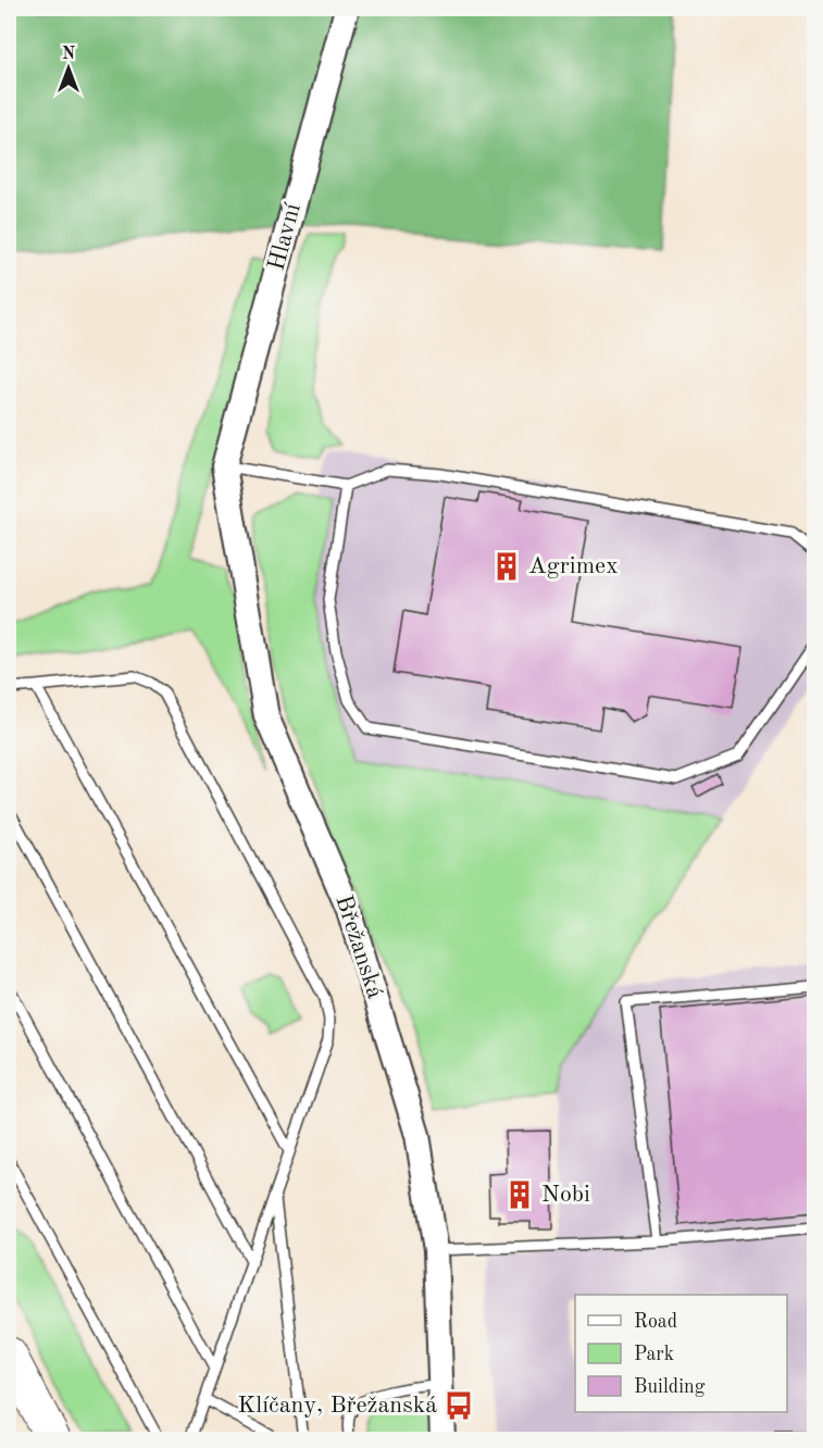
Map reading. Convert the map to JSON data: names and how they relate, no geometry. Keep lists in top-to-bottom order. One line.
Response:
{"streets":{"street":["Hlavní","Břežanská"]},"crossings":[["Hlavní","Břežanská"]],"places":{"building":["Agrimex","Nobi"],"bus stop":["Klíčany, Břežanská"]},"legend":["Road","Park","Building"],"north":"top"}
